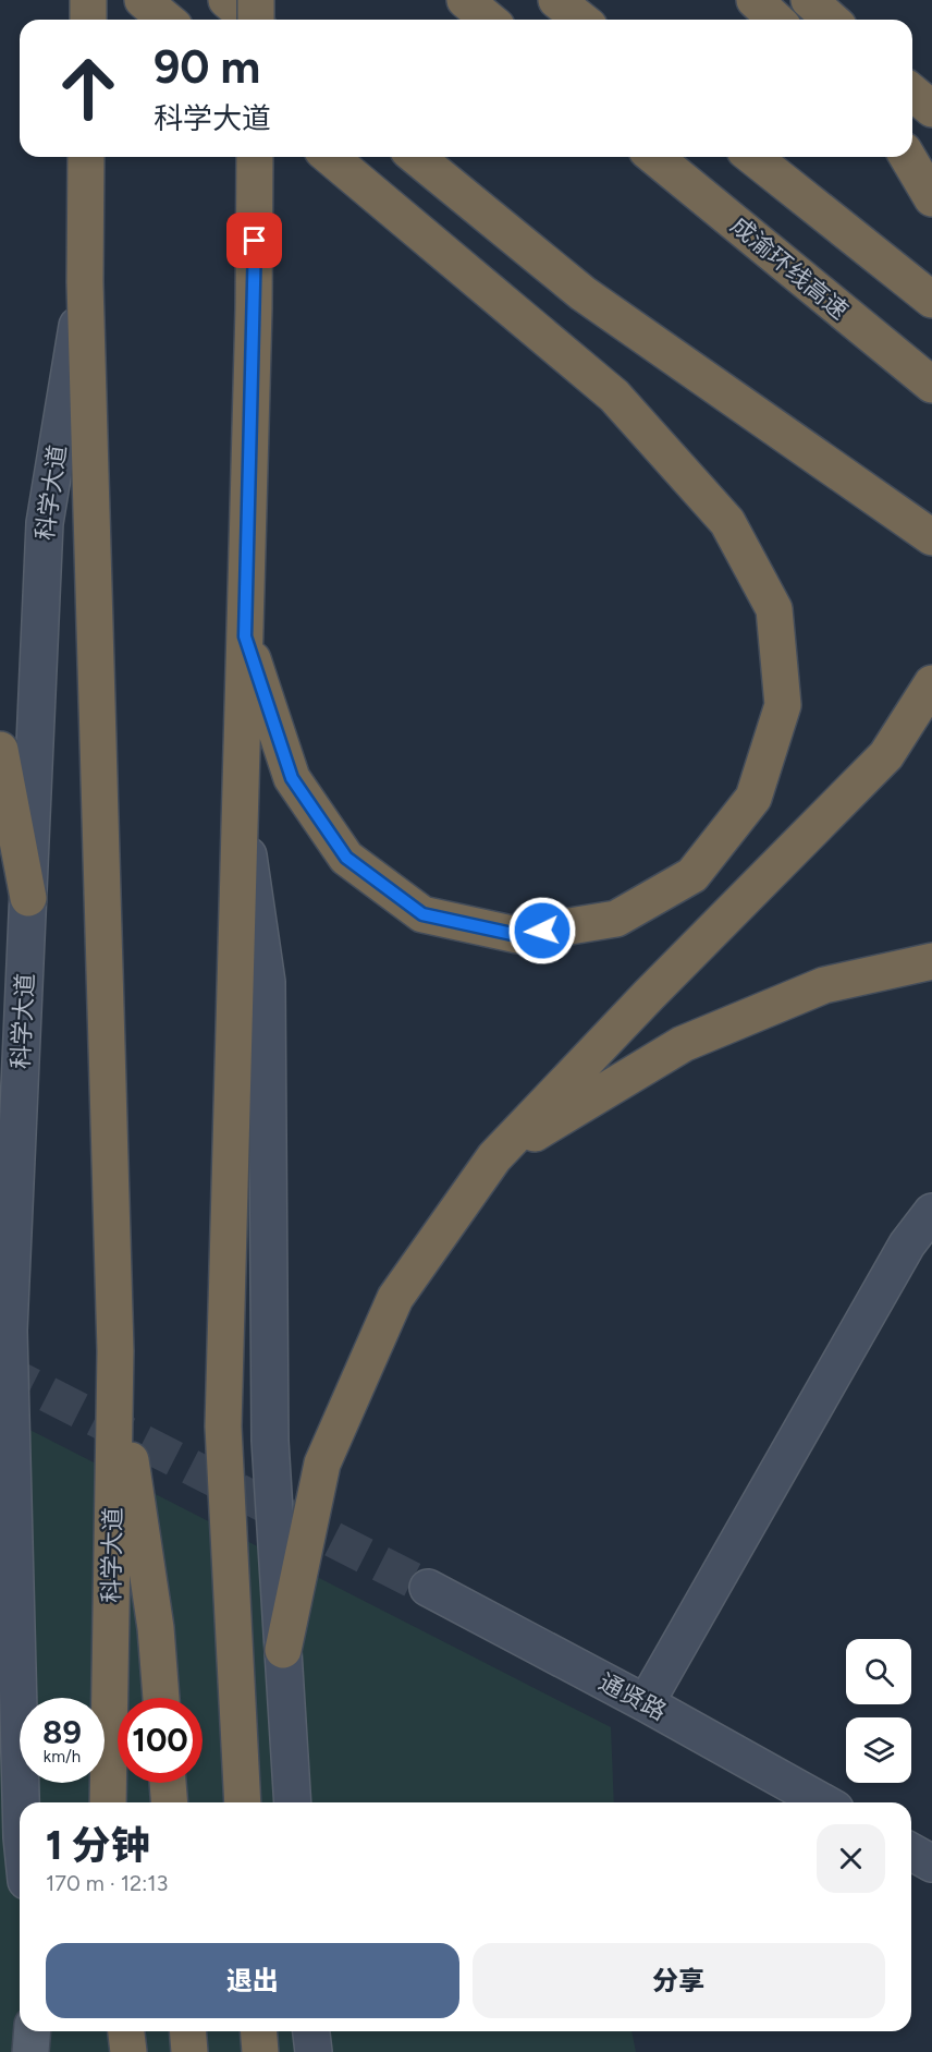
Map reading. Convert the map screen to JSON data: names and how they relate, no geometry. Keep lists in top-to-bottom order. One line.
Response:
{"streets":{"highway":["成渝环线高速","科学大道"],"main road":["通贤路"]},"page":{"turn":["90 m","科学大道"],"speed":"89 km/h","limit":"100","heading":["1 分钟","170 m · 12:13"],"buttons":["退出","分享"]}}
